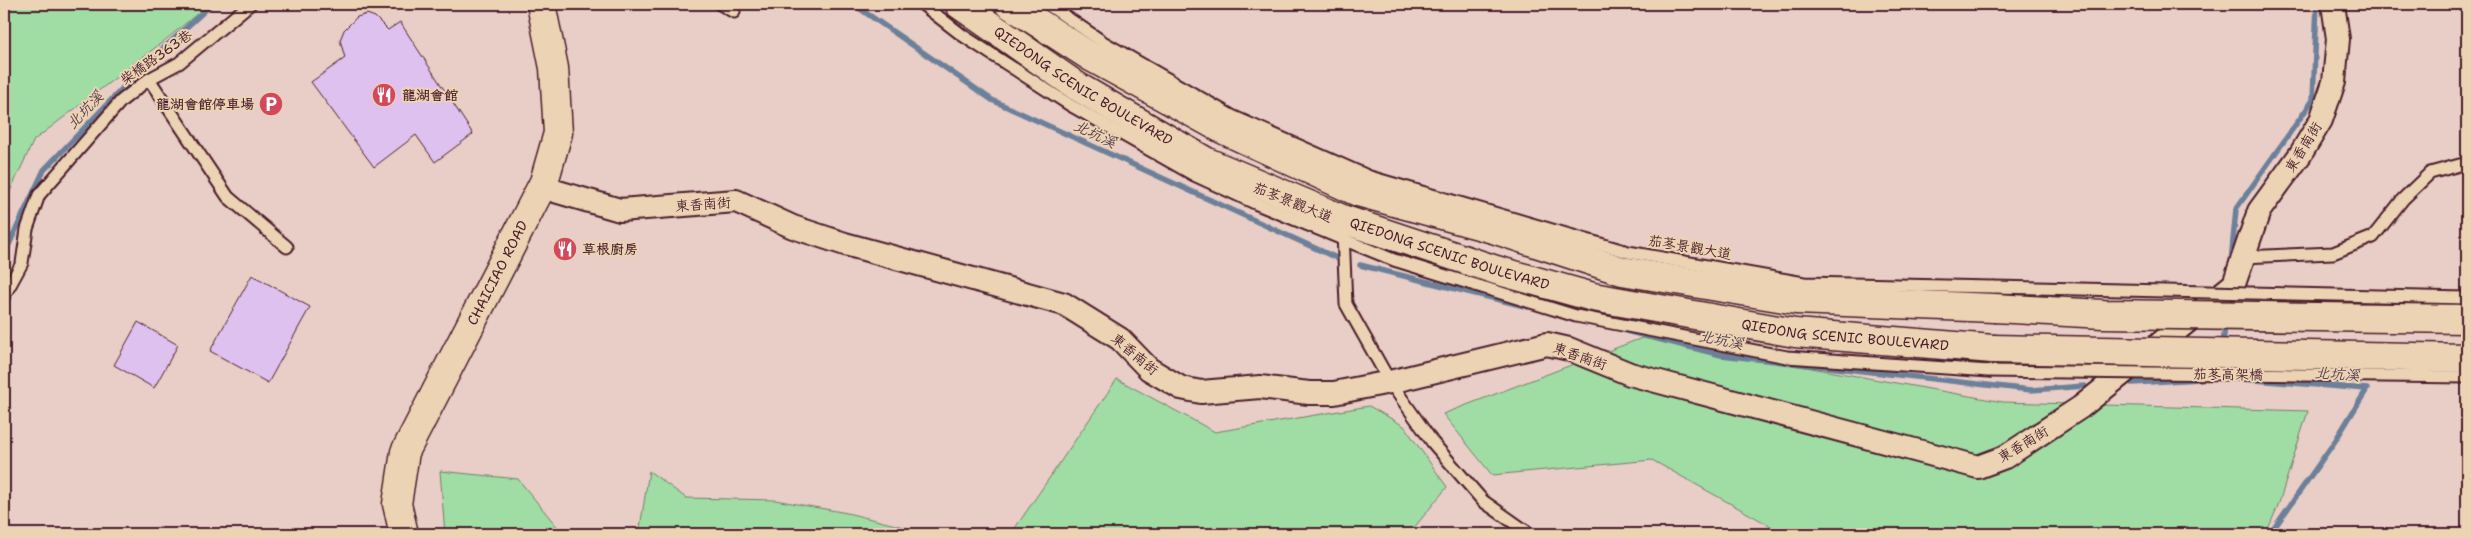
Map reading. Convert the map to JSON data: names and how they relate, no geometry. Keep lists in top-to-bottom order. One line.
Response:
{"streets":{"street":["QIEDONG SCENIC BOULEVARD","東香南街","CHAICIAO ROAD","茄苳高架橋"],"lane":["柴橋路363巷","茄苳景觀大道"]},"crossings":[["QIEDONG SCENIC BOULEVARD","茄苳景觀大道"],["QIEDONG SCENIC BOULEVARD","茄苳高架橋"],["東香南街","CHAICIAO ROAD"]],"water":["北坑溪"],"places":{"restaurant":["龍湖會館","草根廚房"],"parking":["龍湖會館停車場"]}}
